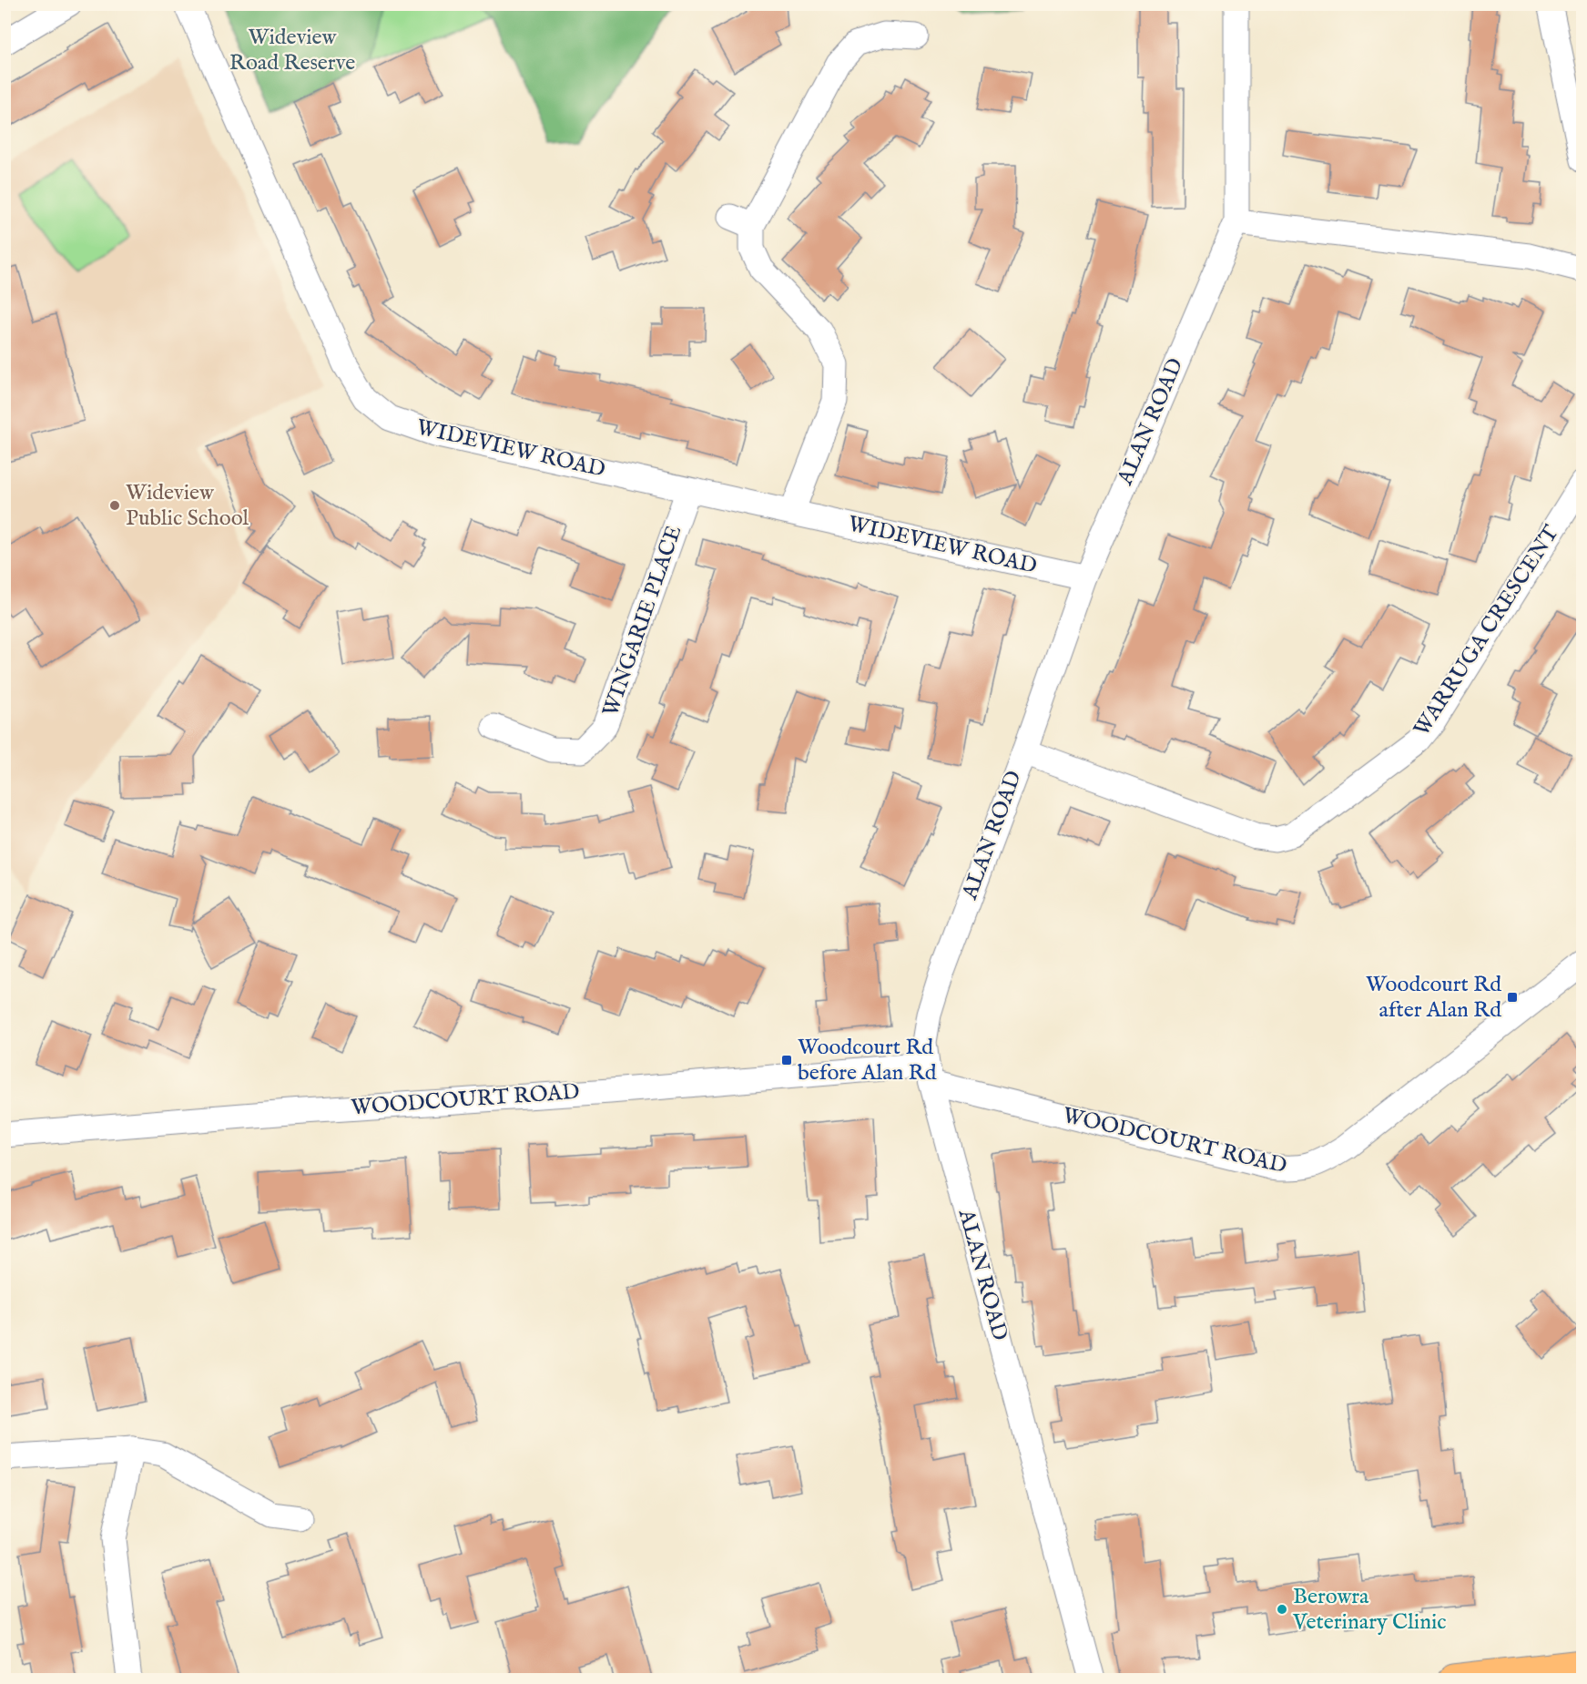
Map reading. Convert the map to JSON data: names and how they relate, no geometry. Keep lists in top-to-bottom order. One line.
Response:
{"streets":{"street":["ALAN ROAD","WIDEVIEW ROAD","WINGARIE PLACE","WARRUGA CRESCENT","WOODCOURT ROAD"]},"crossings":[["ALAN ROAD","WIDEVIEW ROAD"],["ALAN ROAD","WARRUGA CRESCENT"],["ALAN ROAD","WOODCOURT ROAD"],["WIDEVIEW ROAD","WINGARIE PLACE"]],"parks":["Wideview Road Reserve"],"places":{"other":["Wideview Public School","Berowra Veterinary Clinic"],"transit":["Woodcourt Rd after Alan Rd","Woodcourt Rd before Alan Rd"]}}
